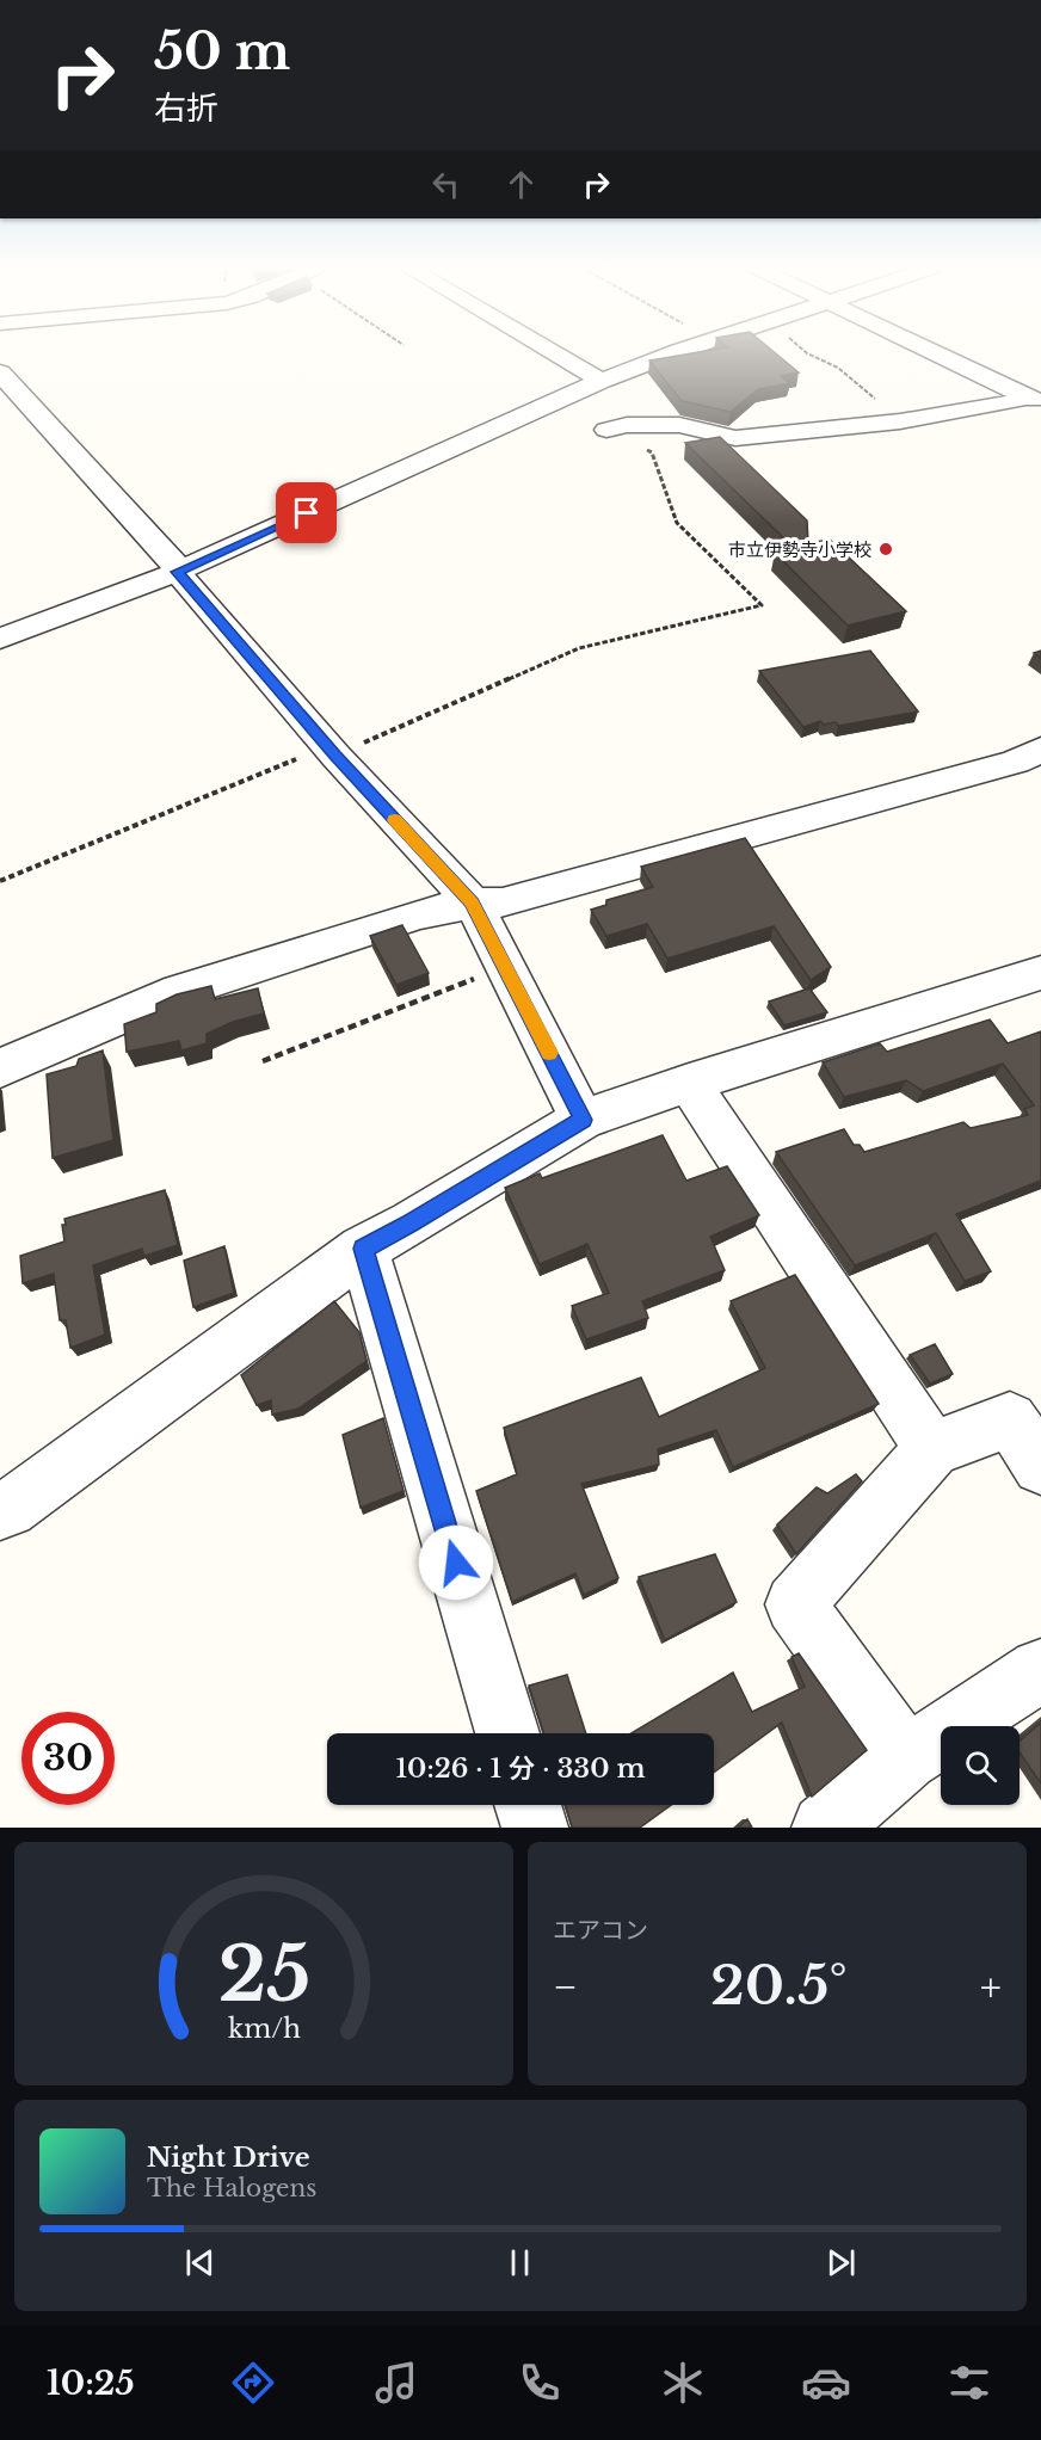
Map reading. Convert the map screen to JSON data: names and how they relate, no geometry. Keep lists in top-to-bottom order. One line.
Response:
{"places":["市立伊勢寺小学校"],"page":{"turn":["50 m","右折"],"limit":"30","trip":"10:26 · 1 分 · 330 m","tile":"エアコン","heat":["−","20.5°","+"],"song":["Night Drive","The Halogens"],"tabs":"10:25","gauge":["25","km/h"]}}
